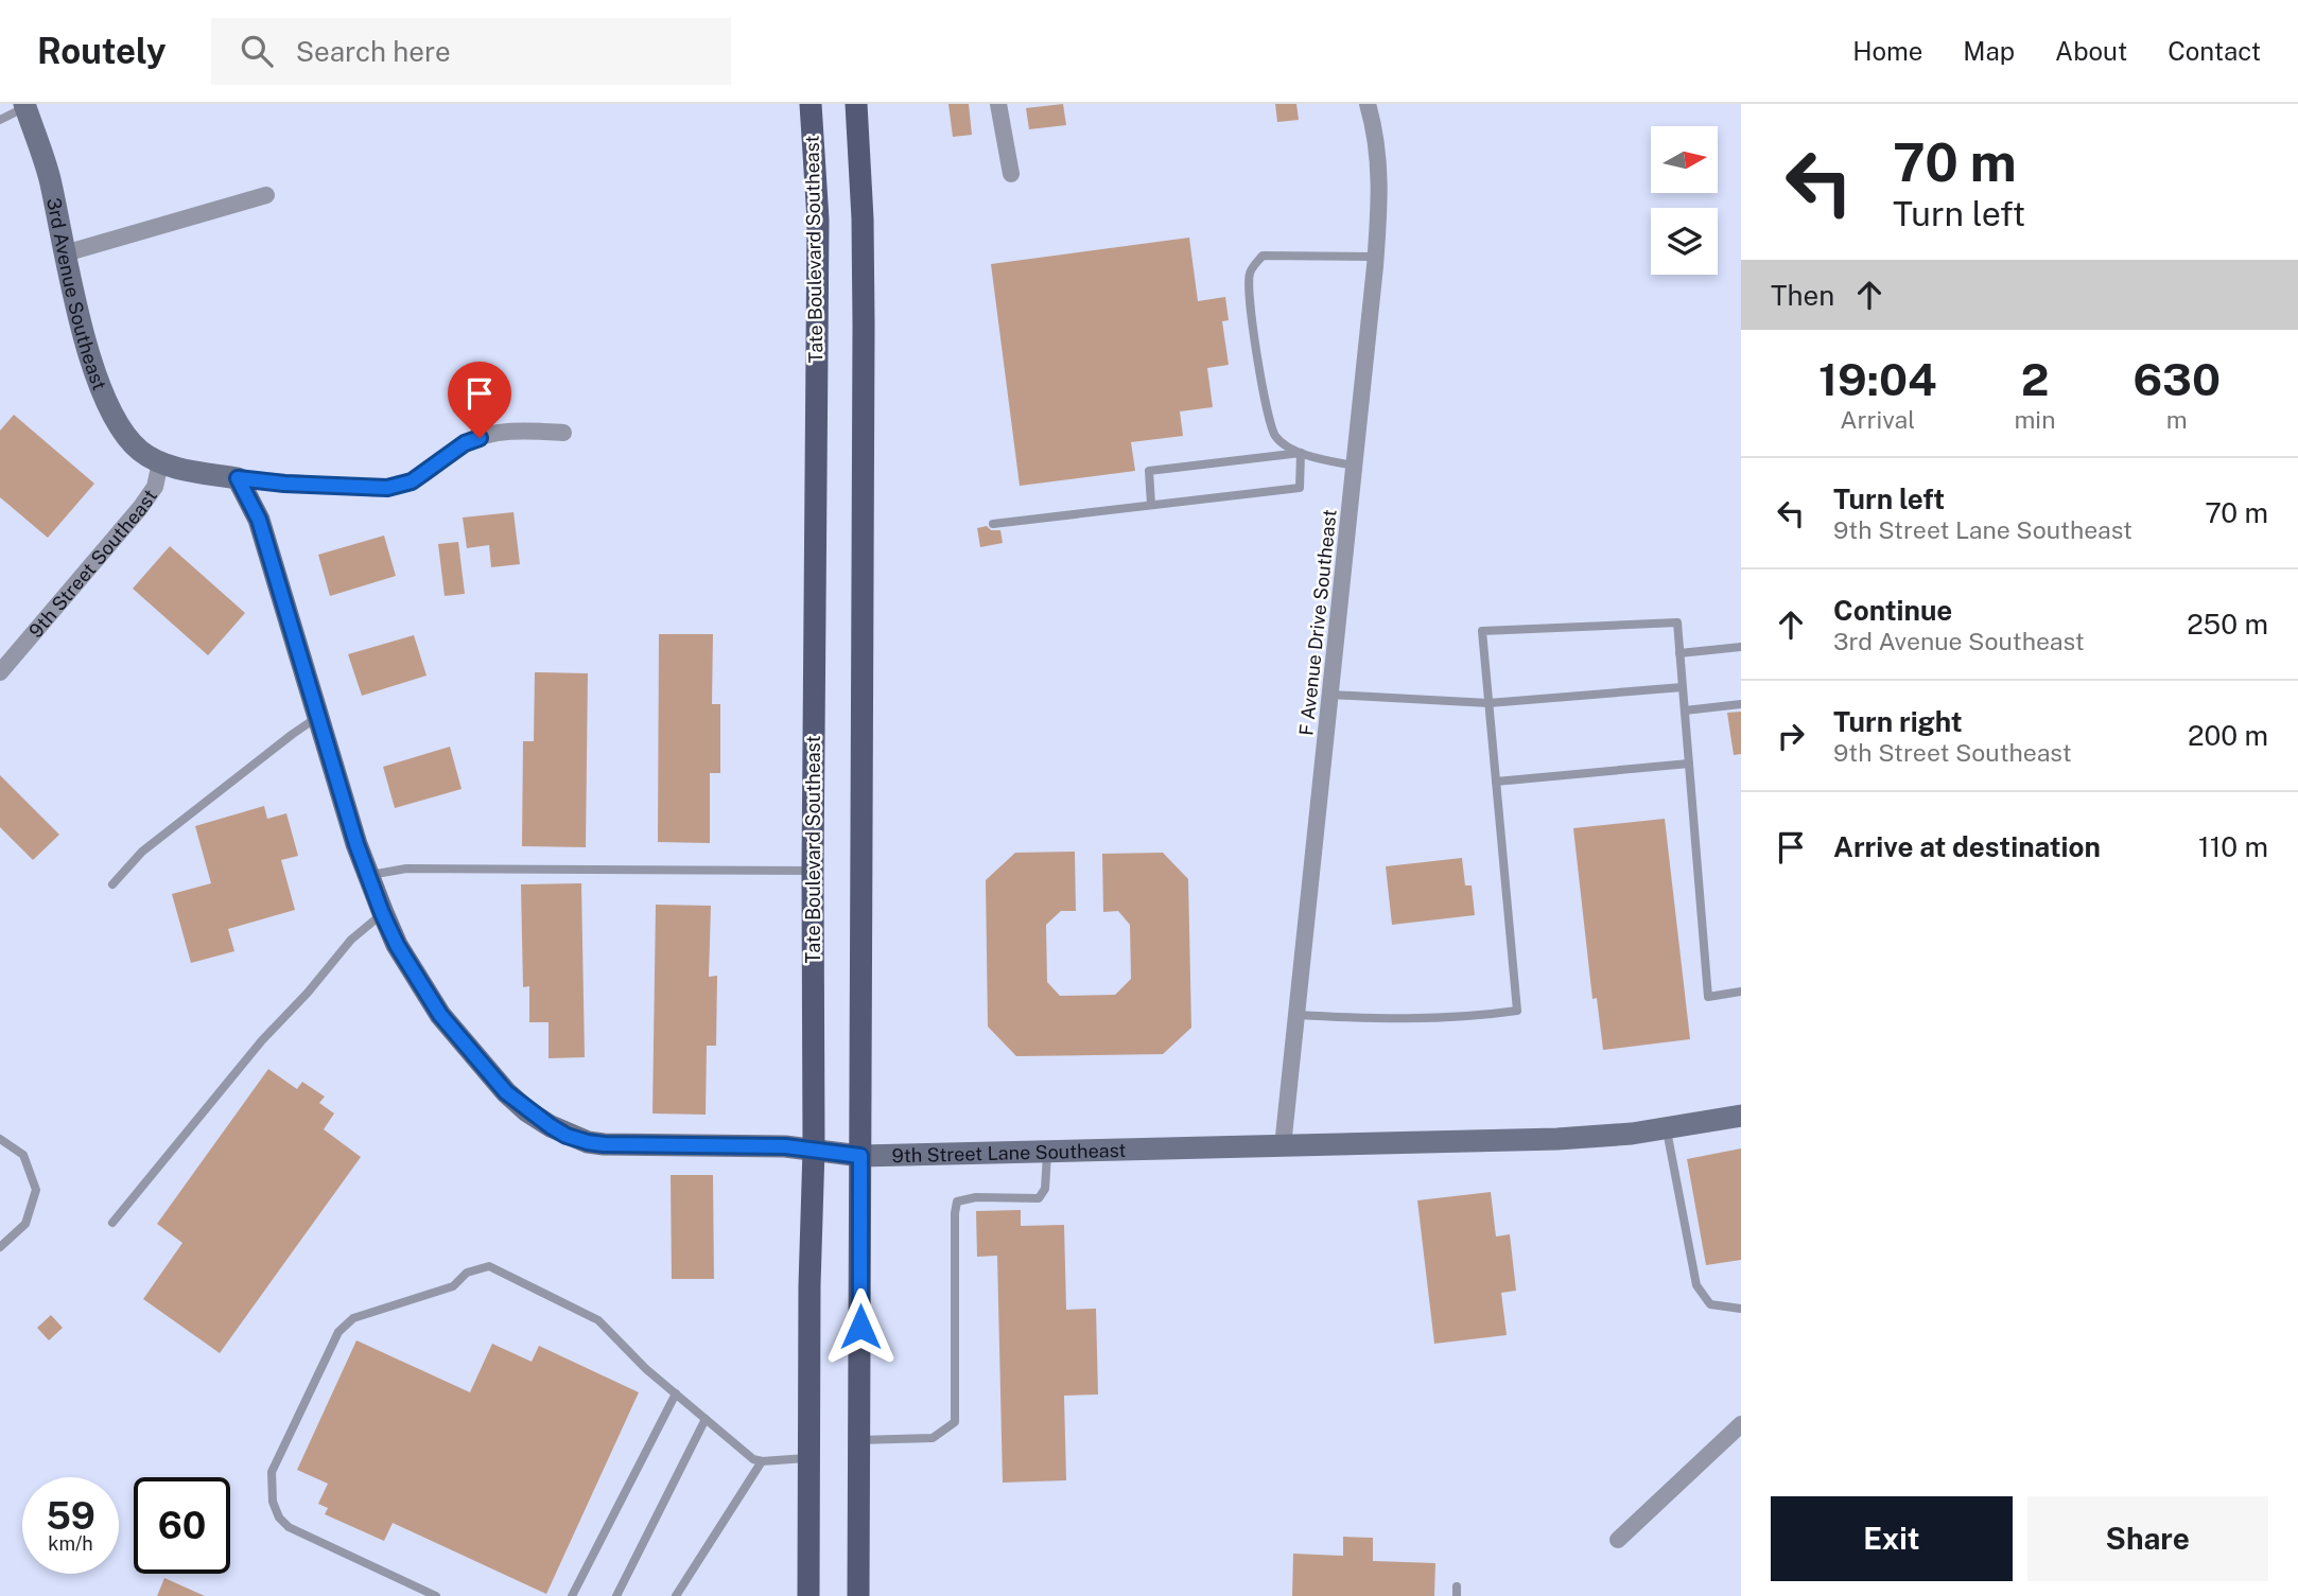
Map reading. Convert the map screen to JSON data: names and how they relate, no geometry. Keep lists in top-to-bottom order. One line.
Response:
{"streets":{"main road":["Tate Boulevard Southeast"],"street":["3rd Avenue Southeast","9th Street Southeast","F Avenue Drive Southeast","9th Street Lane Southeast"]},"crossings":[["Tate Boulevard Southeast","9th Street Lane Southeast"],["3rd Avenue Southeast","9th Street Southeast"],["F Avenue Drive Southeast","9th Street Lane Southeast"]],"north":"right","page":{"header":"Routely","search":"Search here","nav":["Home","Map","About","Contact"],"turn":["70 m","Turn left"],"then":"Then","eta":["19:04","Arrival","2","min","630","m"],"list":[{"name":"Turn left","note":"9th Street Lane Southeast","value":"70 m"},{"name":"Continue","note":"3rd Avenue Southeast","value":"250 m"},{"name":"Turn right","note":"9th Street Southeast","value":"200 m"},{"name":"Arrive at destination","value":"110 m"}],"speed":"59 km/h","limit":"60","buttons":["Exit","Share"]}}
